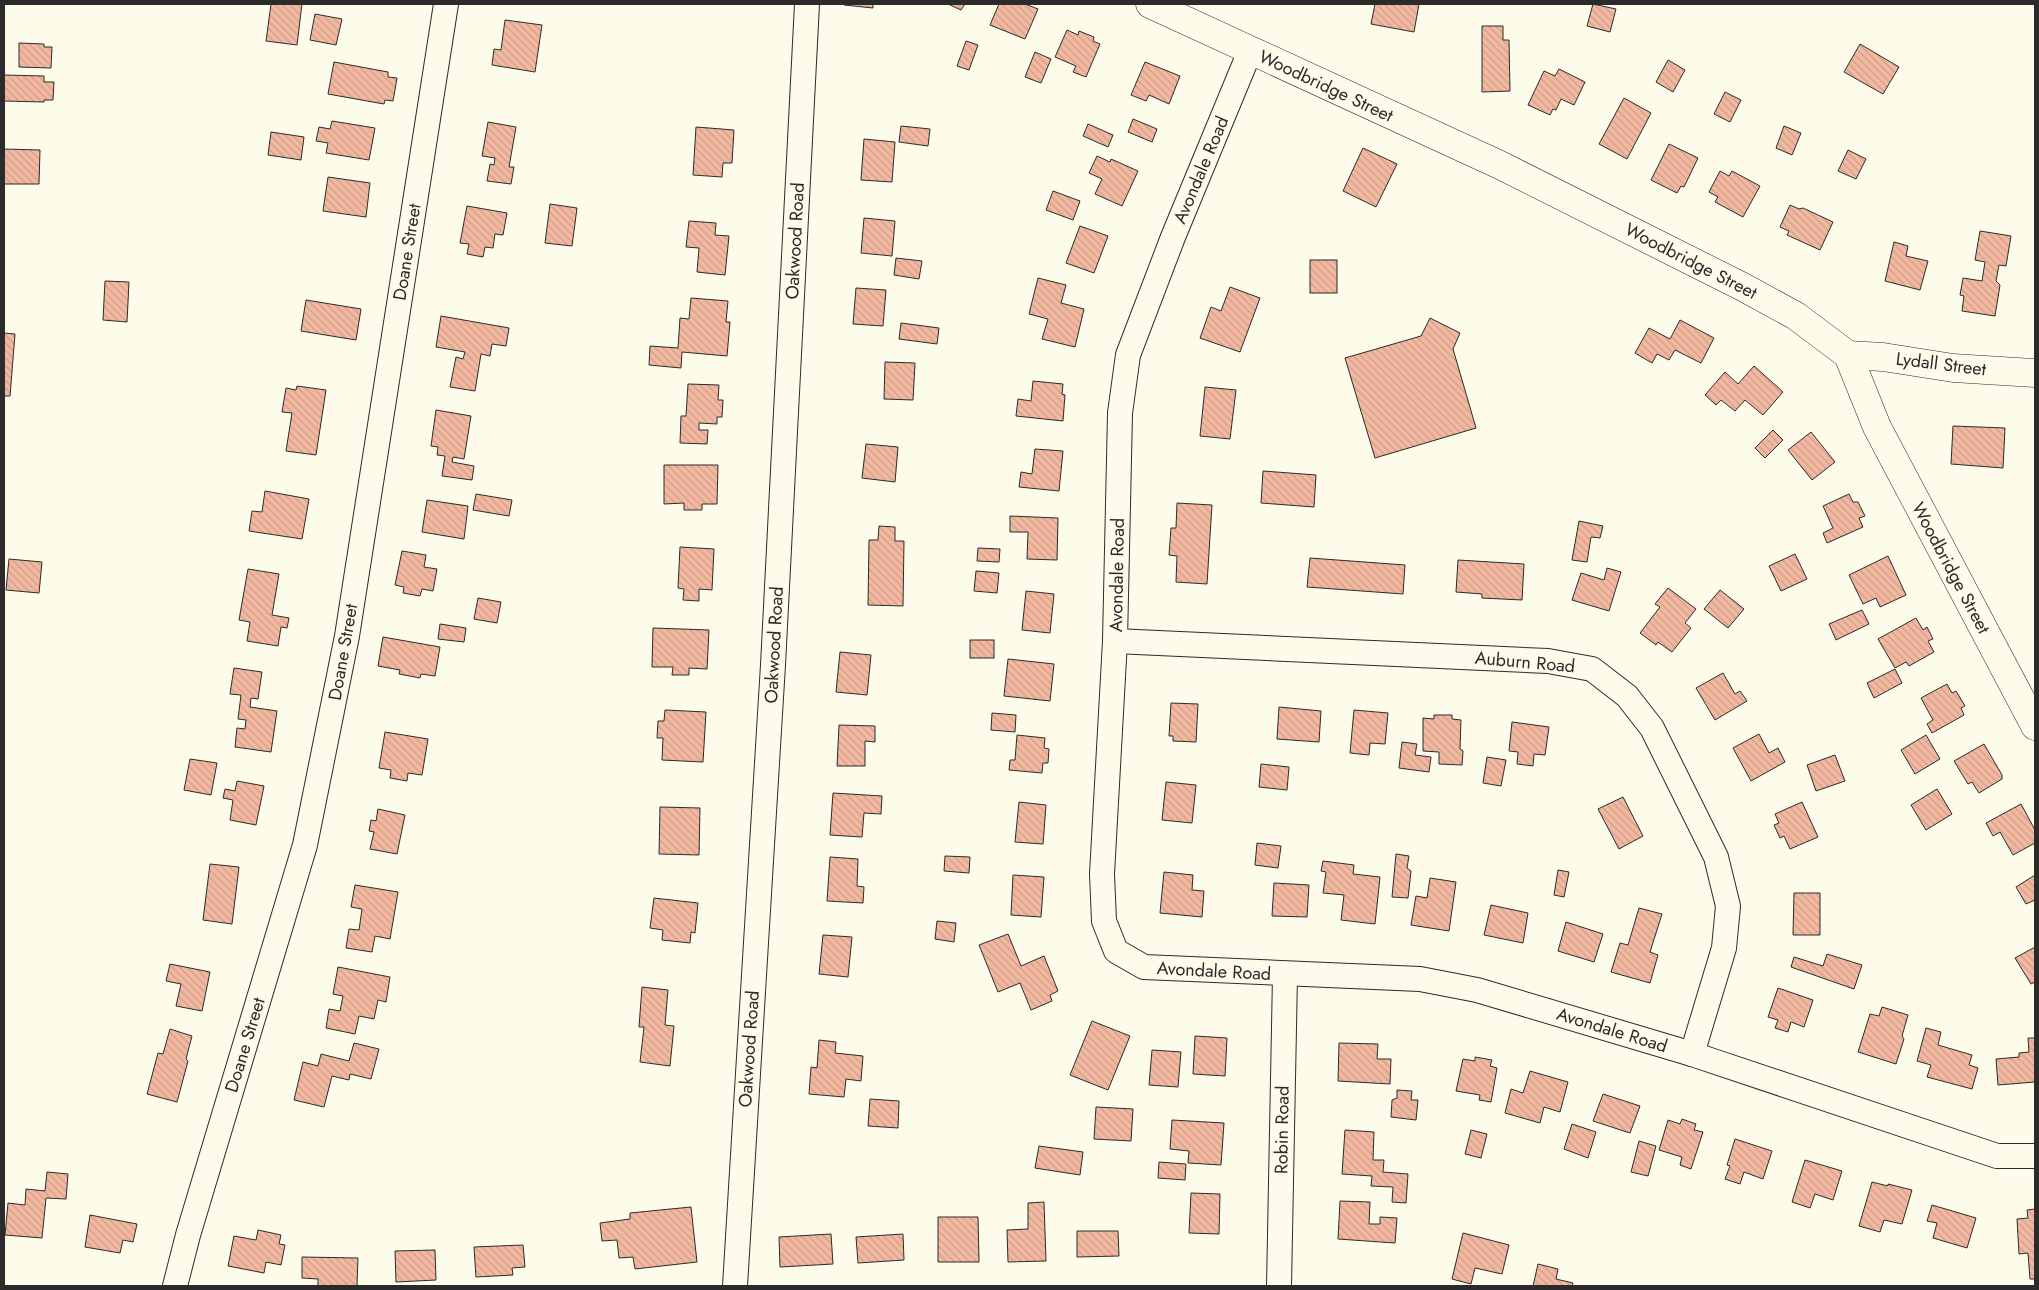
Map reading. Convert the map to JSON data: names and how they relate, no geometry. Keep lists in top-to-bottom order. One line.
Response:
{"streets":{"main road":["Woodbridge Street","Lydall Street"],"street":["Avondale Road","Oakwood Road","Doane Street","Auburn Road","Robin Road"]},"crossings":[["Woodbridge Street","Avondale Road"],["Woodbridge Street","Lydall Street"],["Avondale Road","Auburn Road"],["Avondale Road","Robin Road"]]}
